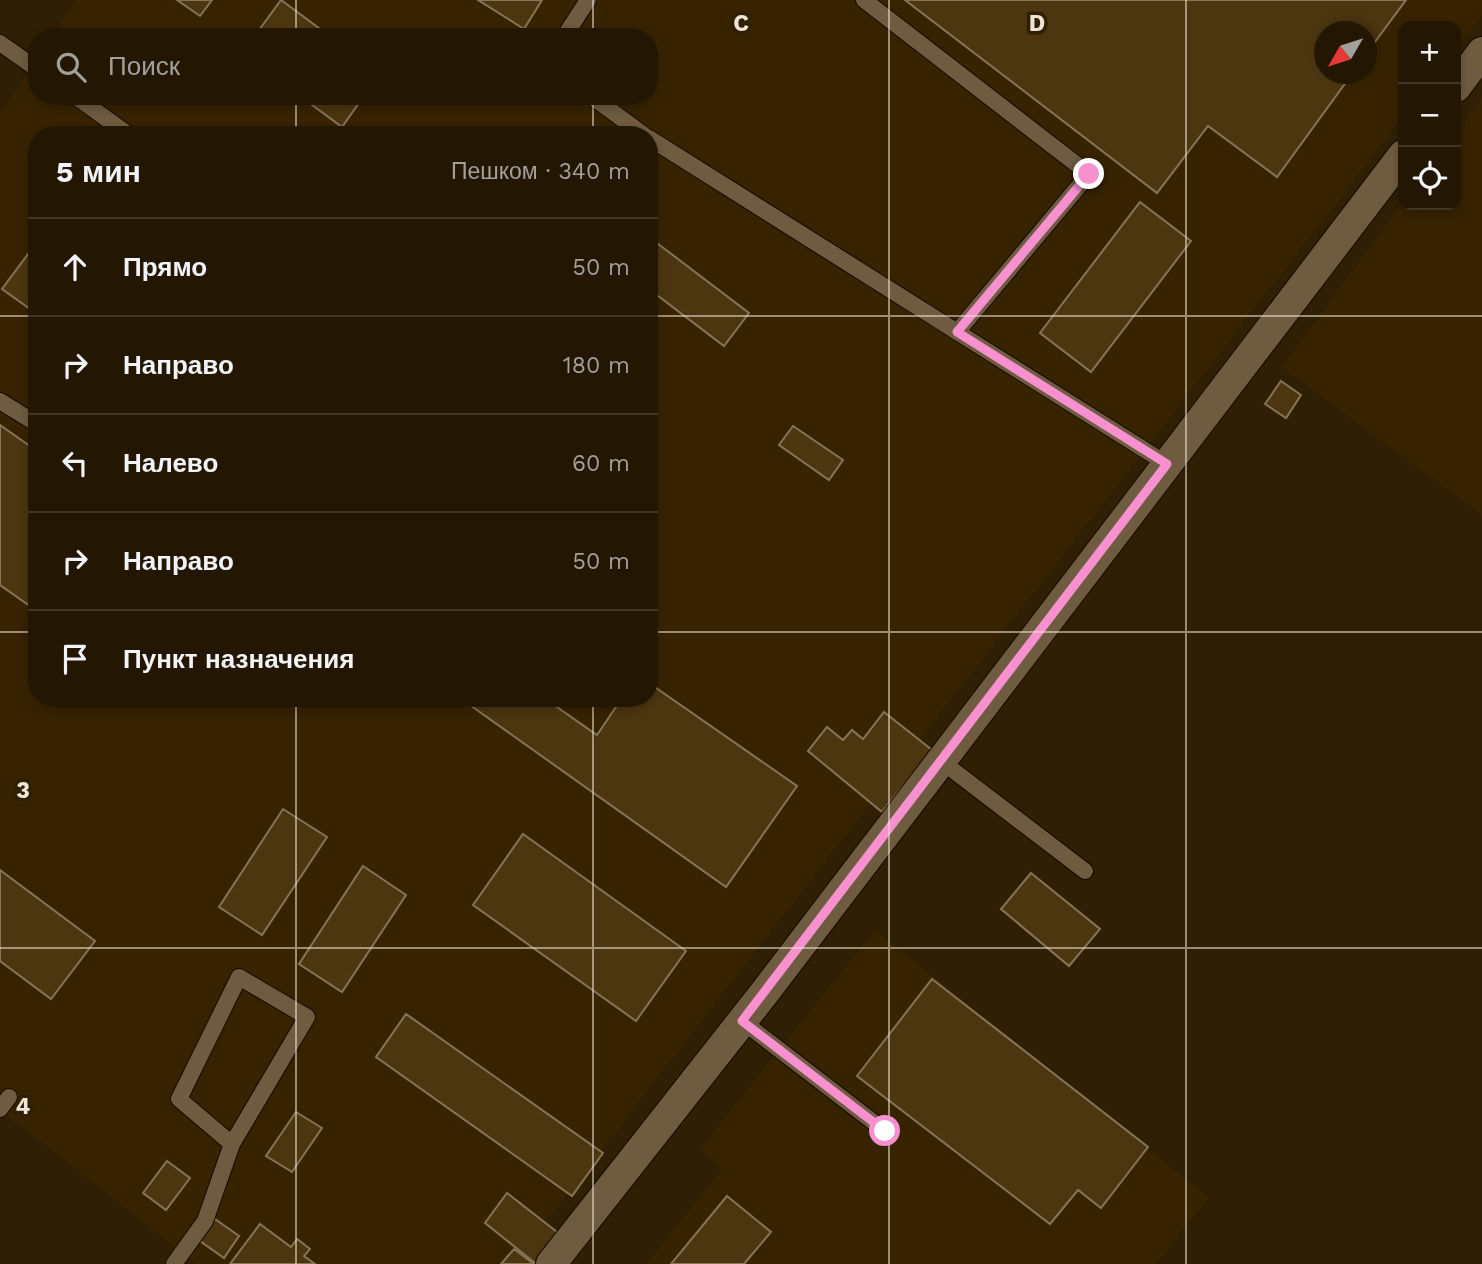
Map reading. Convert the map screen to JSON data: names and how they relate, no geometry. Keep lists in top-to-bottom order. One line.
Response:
{"north":"bottom left","page":{"map_buttons":["+","−"],"search":"Поиск","heading":["5 мин","Пешком · 340 m"],"list":[["Прямо","50 m"],["Направо","180 m"],["Налево","60 m"],["Направо","50 m"],"Пункт назначения"]},"grid":{"columns":["C","D"],"rows":["3","4"]}}
